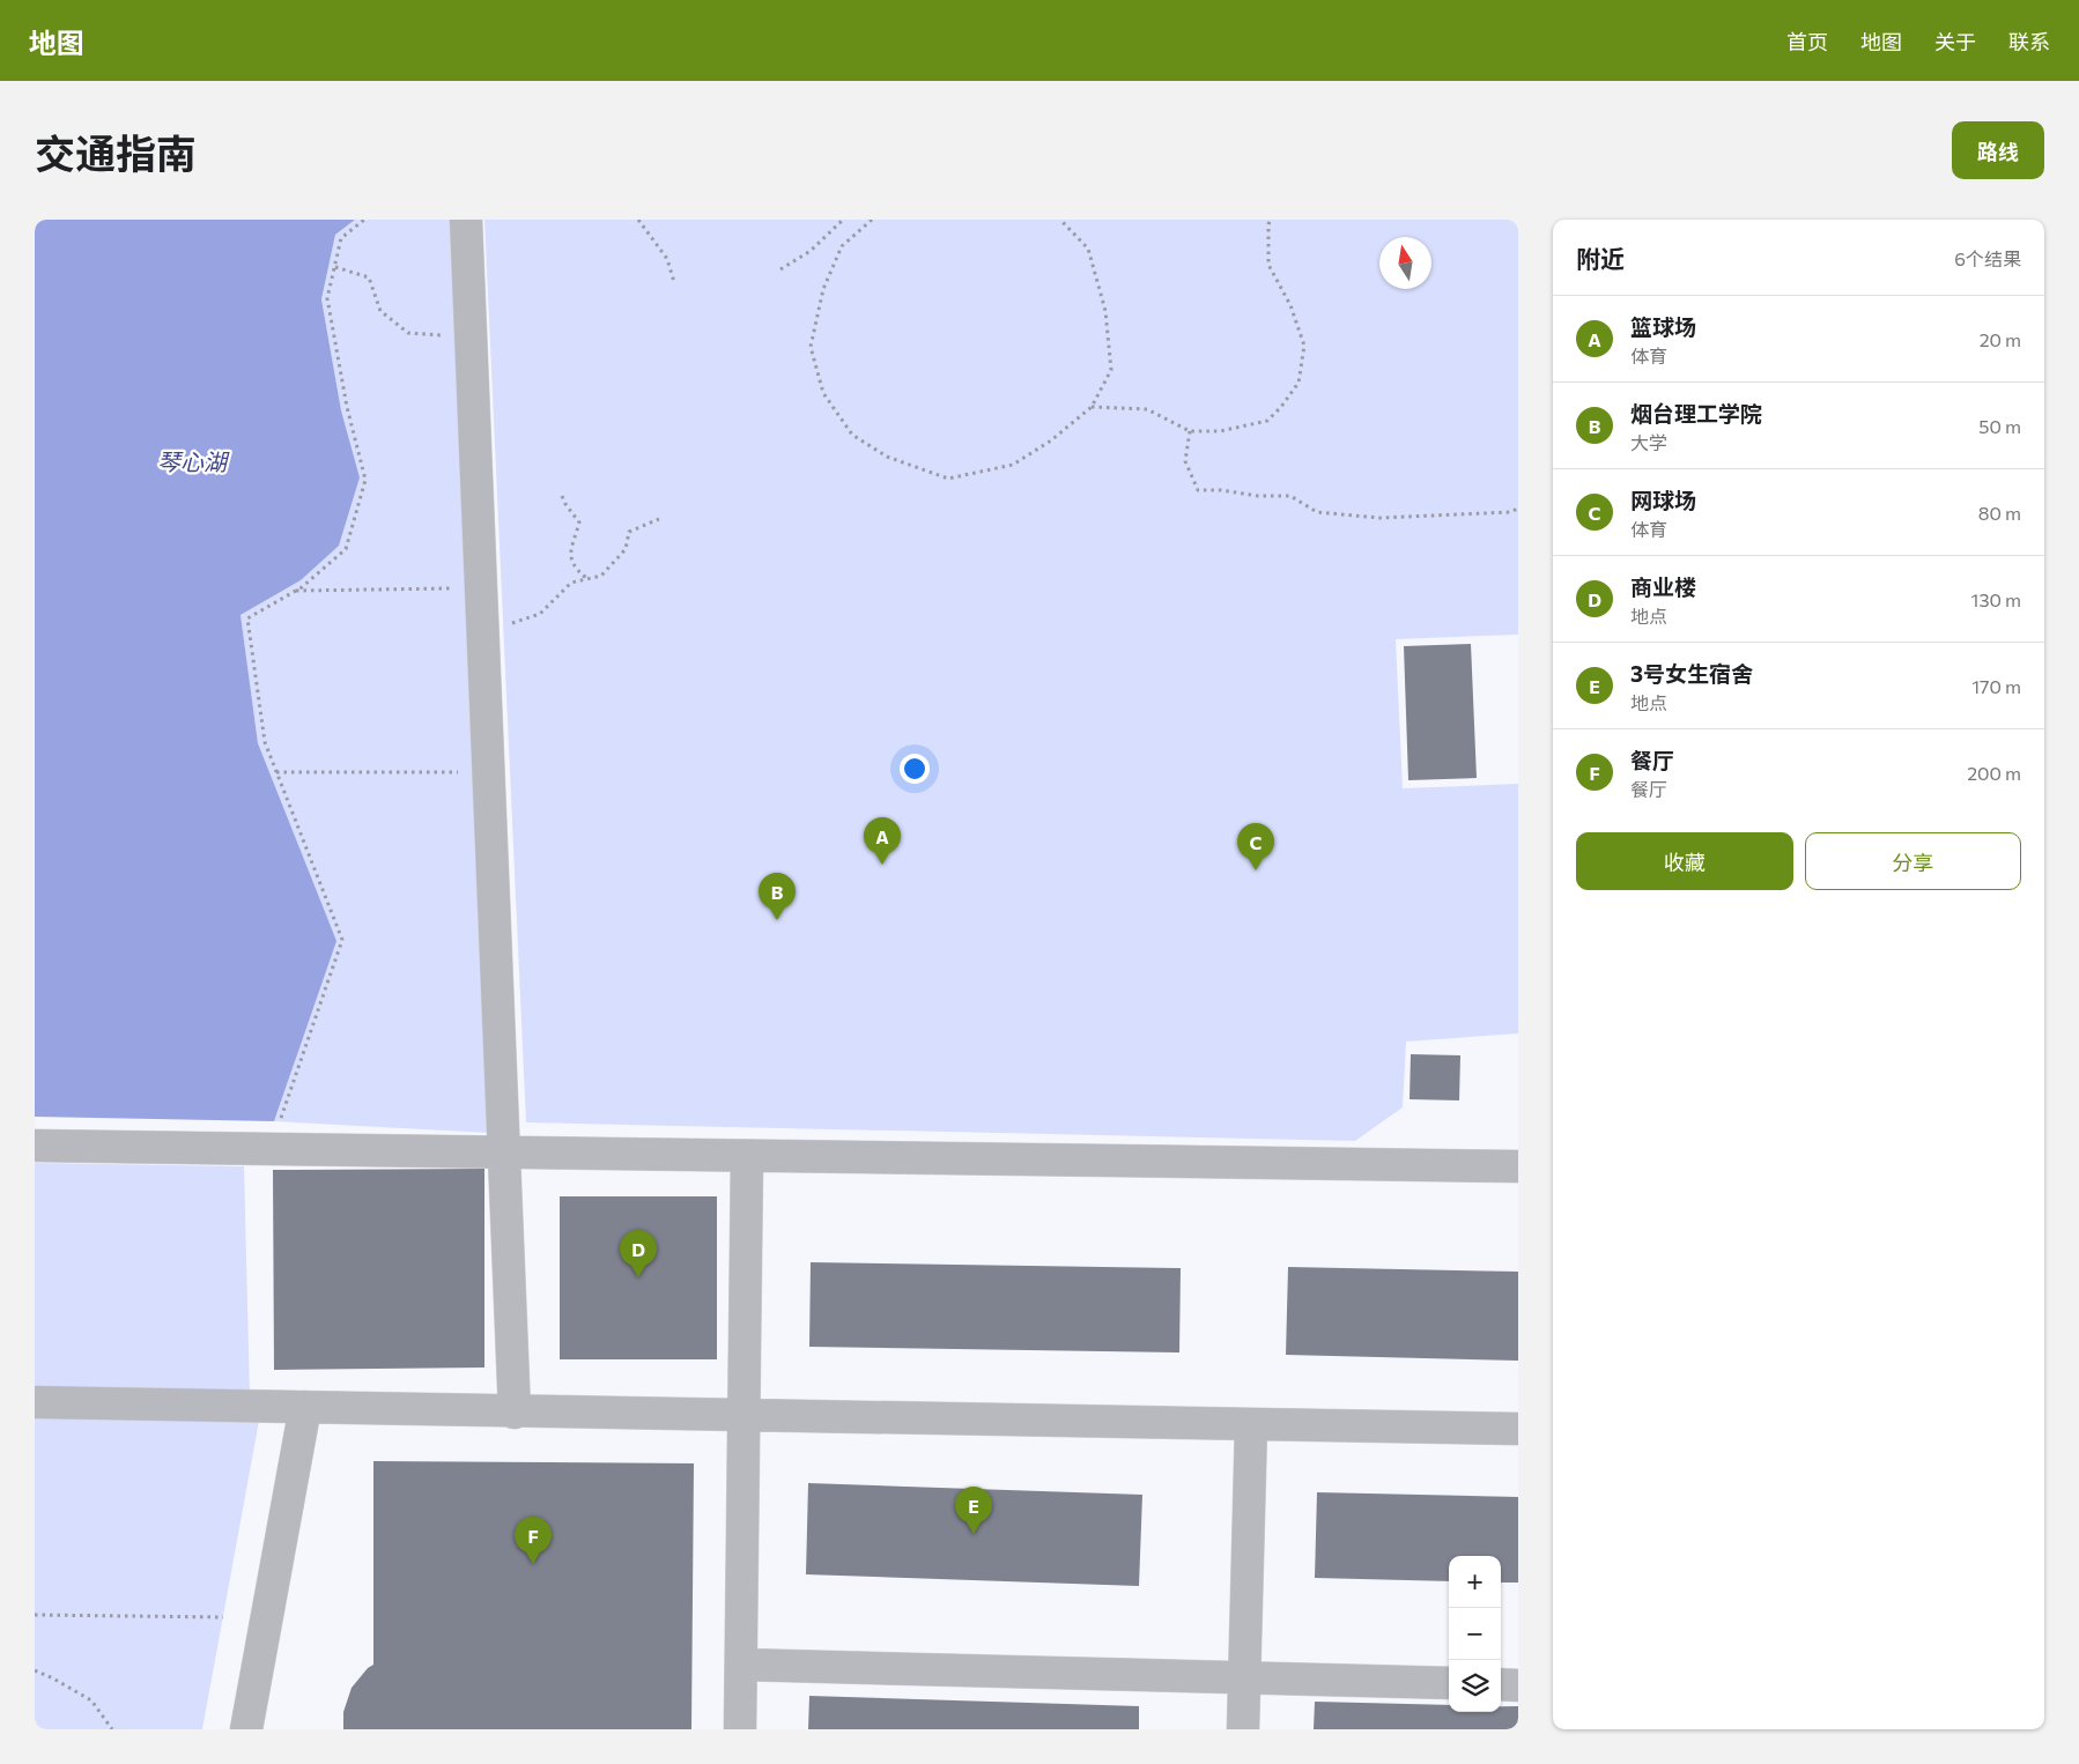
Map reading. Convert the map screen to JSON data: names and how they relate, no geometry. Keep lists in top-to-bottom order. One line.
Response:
{"water":["琴心湖"],"north":"top","page":{"header":"地图","nav":["首页","地图","关于","联系"],"title":"交通指南","buttons":["路线",["收藏","分享"]],"heading":["附近","6个结果"],"list":[{"mark":"A","name":"篮球场","note":"体育","value":"20 m"},{"mark":"B","name":"烟台理工学院","note":"大学","value":"50 m"},{"mark":"C","name":"网球场","note":"体育","value":"80 m"},{"mark":"D","name":"商业楼","note":"地点","value":"130 m"},{"mark":"E","name":"3号女生宿舍","note":"地点","value":"170 m"},{"mark":"F","name":"餐厅","note":"餐厅","value":"200 m"}],"pins":["A","C","B","D","E","F"],"map_buttons":["+","−"]}}
